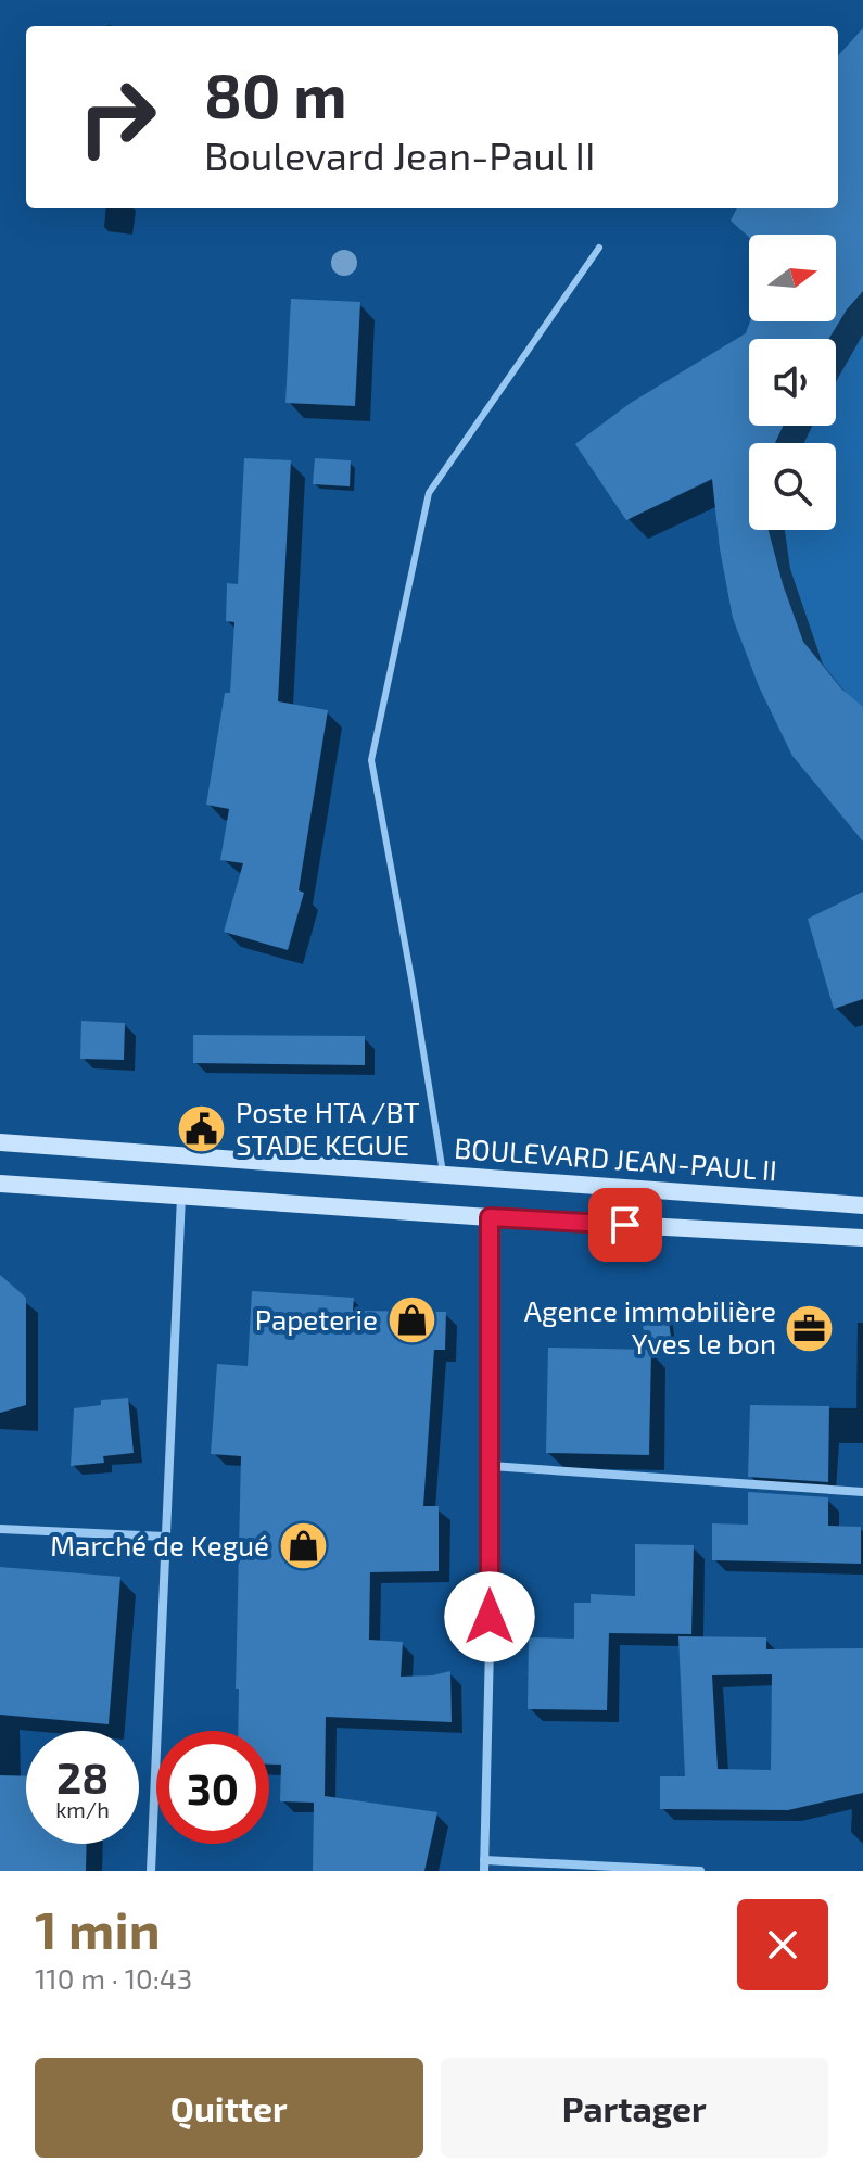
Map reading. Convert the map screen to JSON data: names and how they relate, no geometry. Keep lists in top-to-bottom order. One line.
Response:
{"streets":{"main road":["BOULEVARD JEAN-PAUL II"]},"places":{"public building":["Poste HTA /BT STADE KEGUE"],"shop":["Papeterie","Marché de Kegué"],"office":["Agence immobilière Yves le bon"]},"north":"right","page":{"turn":["80 m","Boulevard Jean-Paul II"],"speed":"28 km/h","limit":"30","heading":["1 min","110 m · 10:43"],"buttons":["Quitter","Partager"]}}
